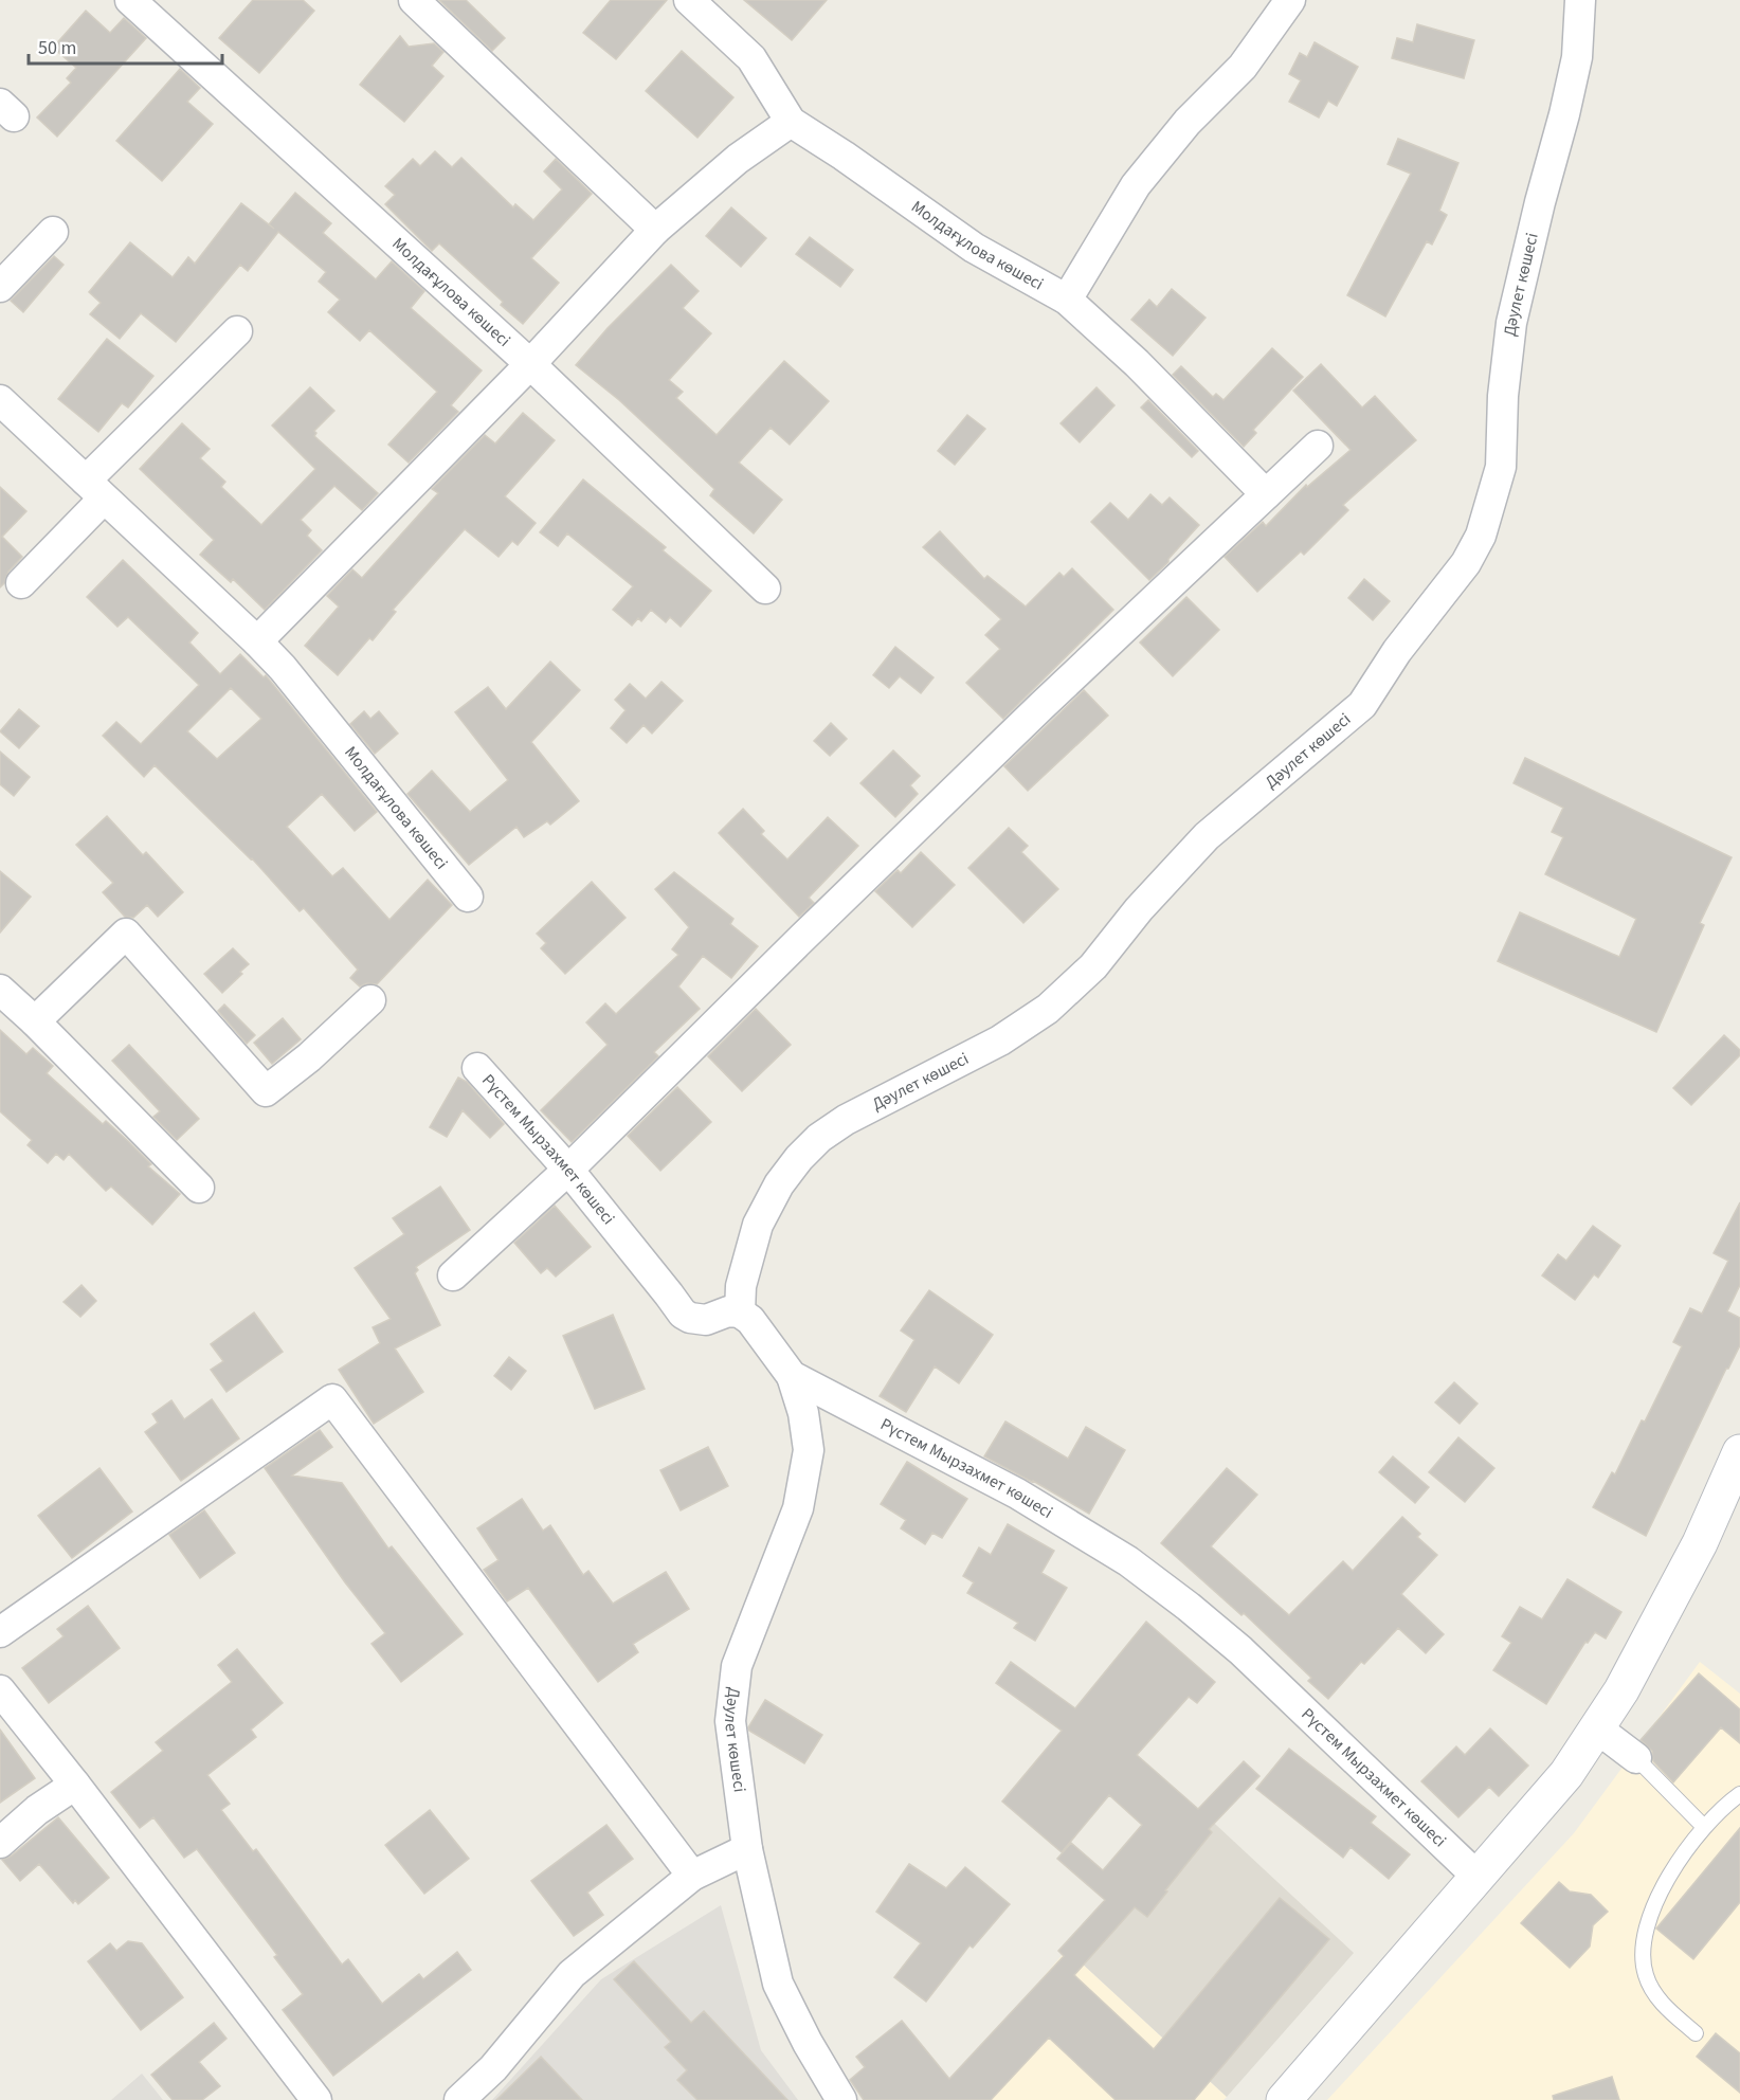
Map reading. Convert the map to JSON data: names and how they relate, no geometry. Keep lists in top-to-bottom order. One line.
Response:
{"streets":{"street":["Молдағұлова көшесі","Дәулет көшесі","Рүстем Мырзахмет көшесі"]},"crossings":[["Дәулет көшесі","Рүстем Мырзахмет көшесі"]],"scale_bar":"50 m"}
